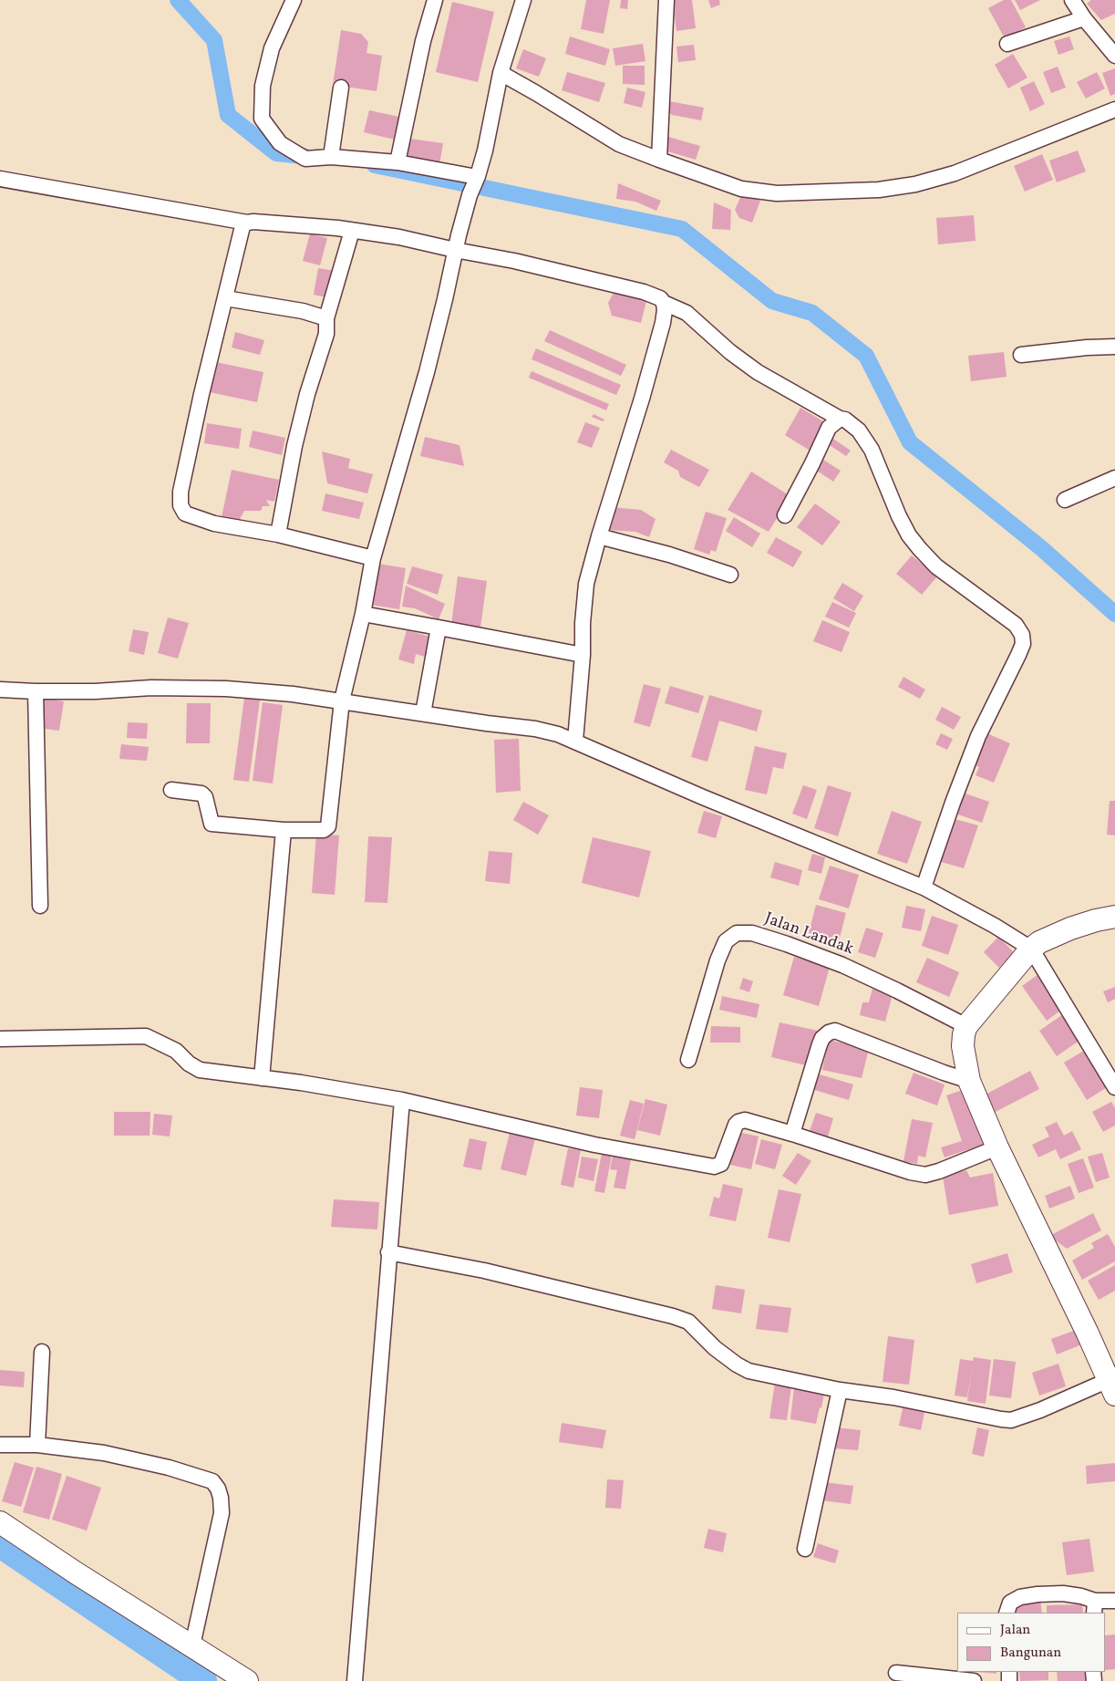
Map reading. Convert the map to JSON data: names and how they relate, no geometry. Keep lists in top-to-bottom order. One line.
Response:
{"streets":{"street":["Jalan Landak"]},"legend":["Jalan","Bangunan"]}
